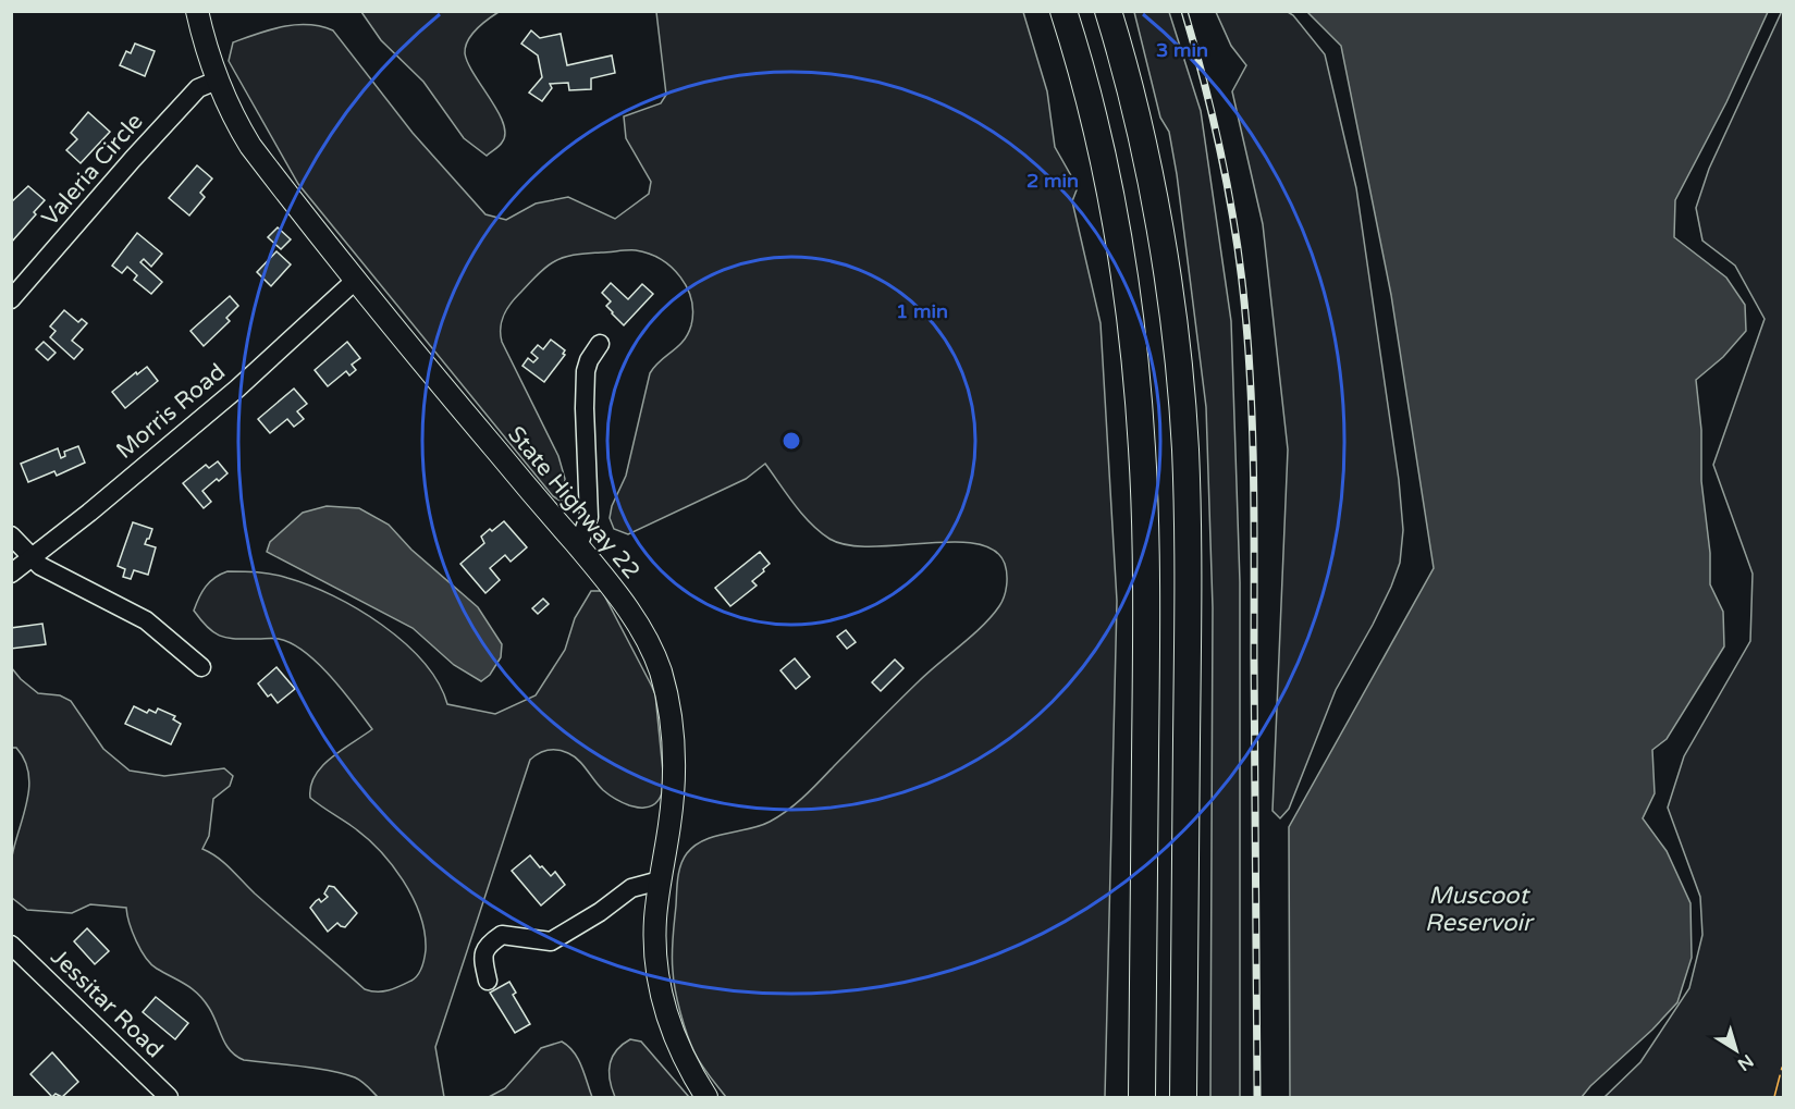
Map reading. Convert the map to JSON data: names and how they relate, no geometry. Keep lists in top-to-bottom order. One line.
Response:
{"streets":{"main road":["State Highway 22"],"street":["Valeria Circle","Morris Road","Jessitar Road"]},"crossings":[["Valeria Circle","State Highway 22"],["Morris Road","State Highway 22"]],"water":["Muscoot Reservoir"],"north":"bottom right","rings":["3 min","2 min","1 min"]}
